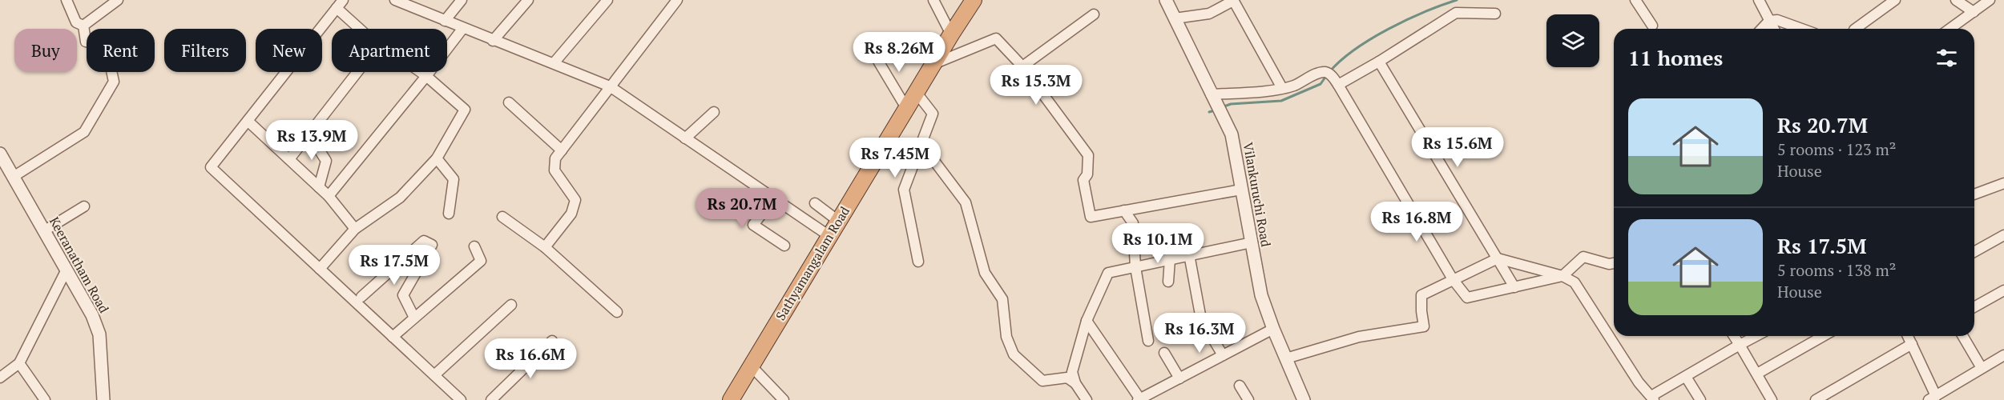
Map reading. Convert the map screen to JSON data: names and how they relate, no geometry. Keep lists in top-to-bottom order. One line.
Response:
{"streets":{"highway":["Sathyamangalam Road"],"street":["Vilankuruchi Road","Keeranatham Road"]},"page":{"chip":["Buy","Rent","Filters","New","Apartment"],"heading":"11 homes","price":["Rs 8.26M","Rs 15.3M","Rs 13.9M","Rs 15.6M","Rs 7.45M","Rs 20.7M","Rs 16.8M","Rs 10.1M","Rs 17.5M","Rs 16.3M","Rs 16.6M"],"list":[{"name":"Rs 20.7M","note":"5 rooms · 123 m² · House"},{"name":"Rs 17.5M","note":"5 rooms · 138 m² · House"}]}}
